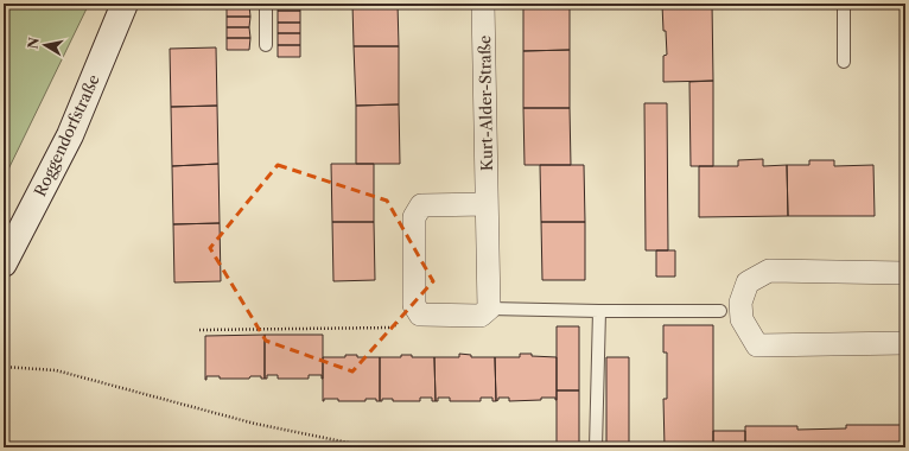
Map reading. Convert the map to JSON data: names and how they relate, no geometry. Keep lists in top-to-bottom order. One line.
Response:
{"streets":{"street":["Kurt-Alder-Straße","Roggendorfstraße"]},"north":"left"}
